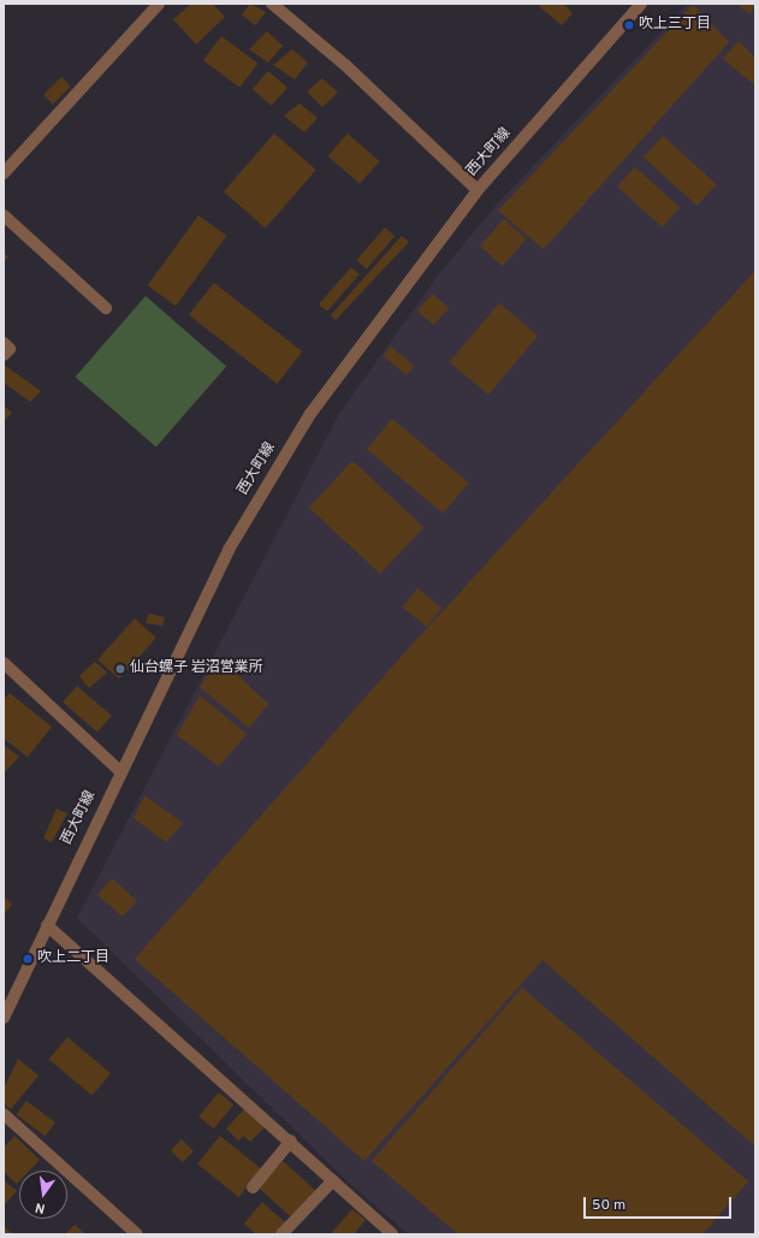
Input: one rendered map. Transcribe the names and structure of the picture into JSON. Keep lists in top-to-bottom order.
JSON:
{
  "streets": {
    "street": ["西大町線"]
  },
  "places": ["吹上三丁目", "仙台螺子 岩沼営業所", "吹上二丁目"],
  "scale_bar": "50 m",
  "north": "bottom"
}
